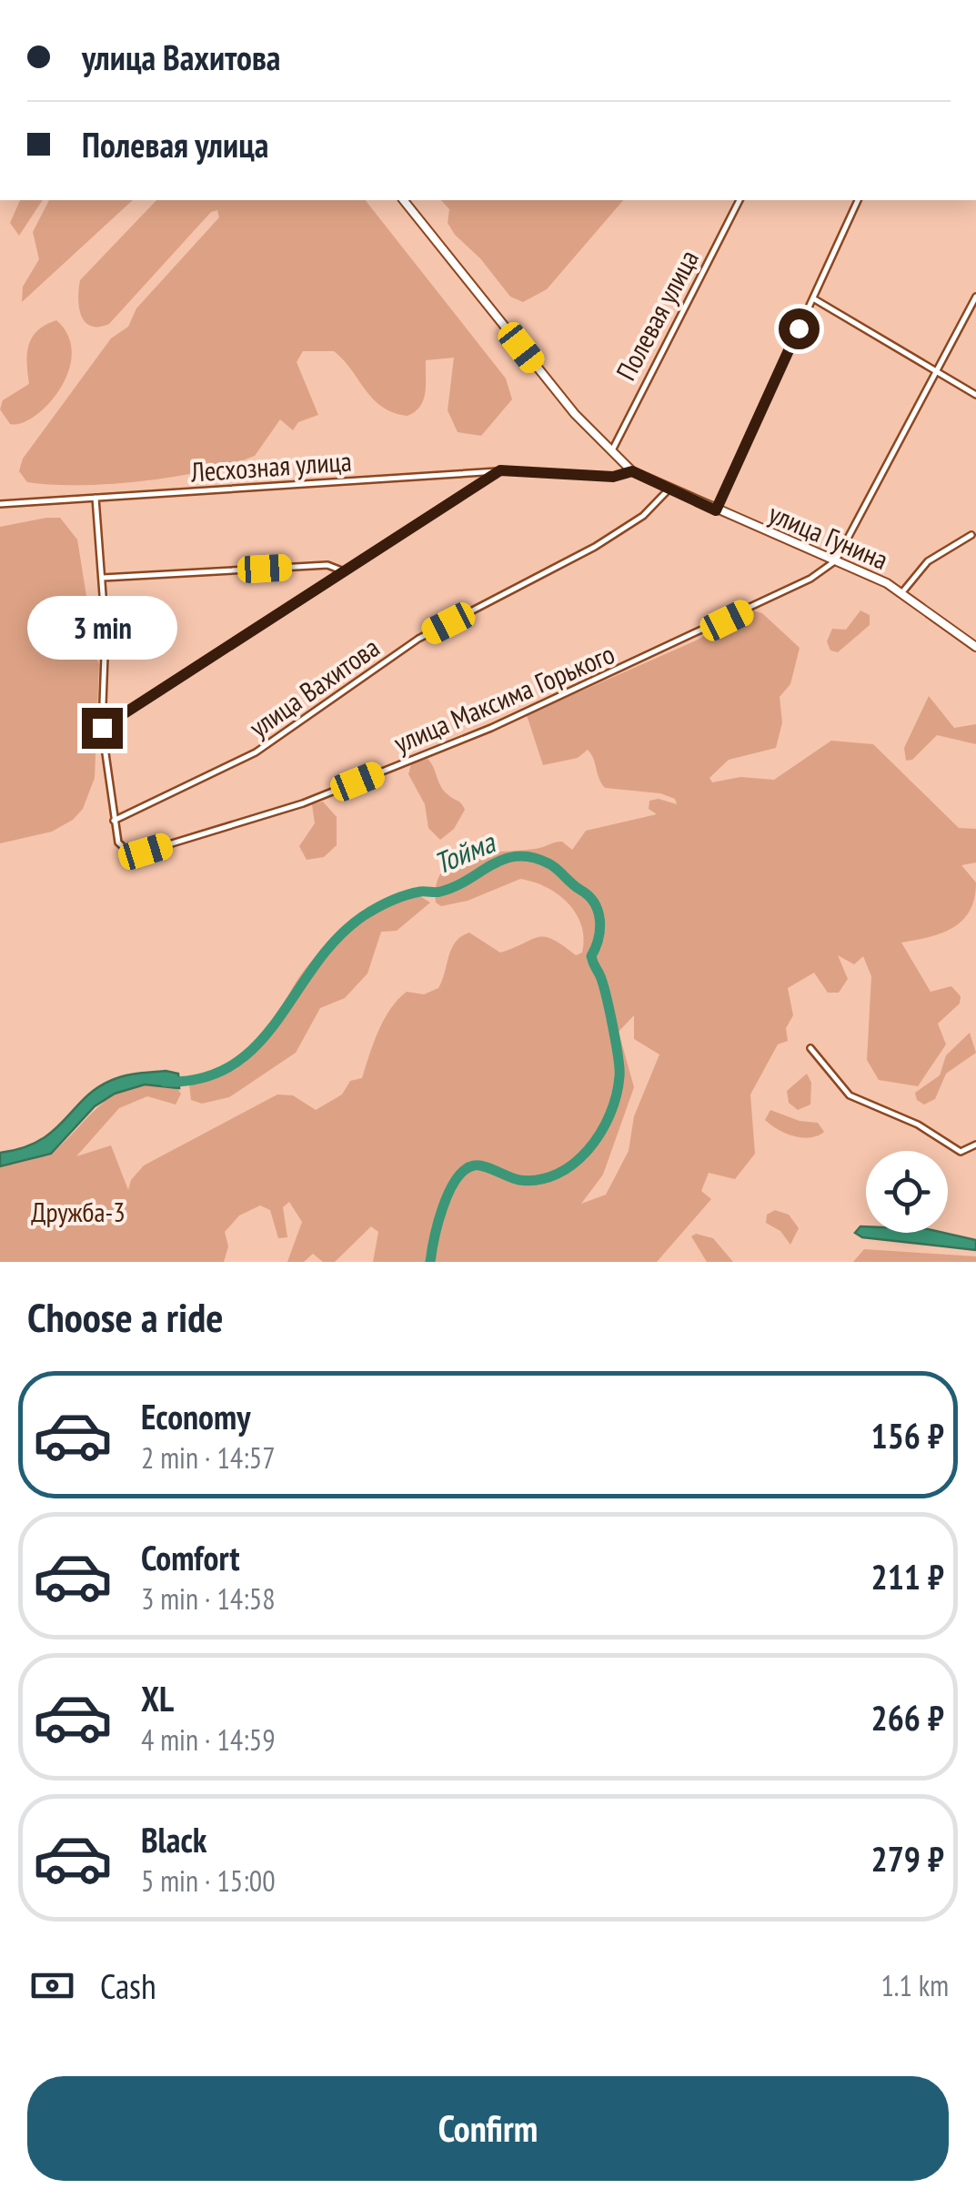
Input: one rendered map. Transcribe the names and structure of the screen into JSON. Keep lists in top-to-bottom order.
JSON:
{
  "streets": {
    "main road": ["улица Гунина"],
    "street": [
      "Полевая улица",
      "Лесхозная улица",
      "улица Вахитова",
      "улица Максима Горького"
    ]
  },
  "crossings": [
    ["Полевая улица", "улица Гунина"],
    ["улица Гунина", "улица Вахитова"],
    ["улица Гунина", "улица Максима Горького"],
    ["улица Вахитова", "улица Максима Горького"]
  ],
  "water": ["Тойма"],
  "parks": ["Дружба-3"],
  "page": {
    "banner": ["улица Вахитова", "Полевая улица"],
    "bubble": "3 min",
    "heading": "Choose a ride",
    "list": [
      {
        "name": "Economy",
        "note": "2 min · 14:57",
        "value": "156 ₽"
      },
      {
        "name": "Comfort",
        "note": "3 min · 14:58",
        "value": "211 ₽"
      },
      {
        "name": "XL",
        "note": "4 min · 14:59",
        "value": "266 ₽"
      },
      {
        "name": "Black",
        "note": "5 min · 15:00",
        "value": "279 ₽"
      }
    ],
    "pay": ["Cash", "1.1 km"],
    "buttons": "Confirm"
  }
}
